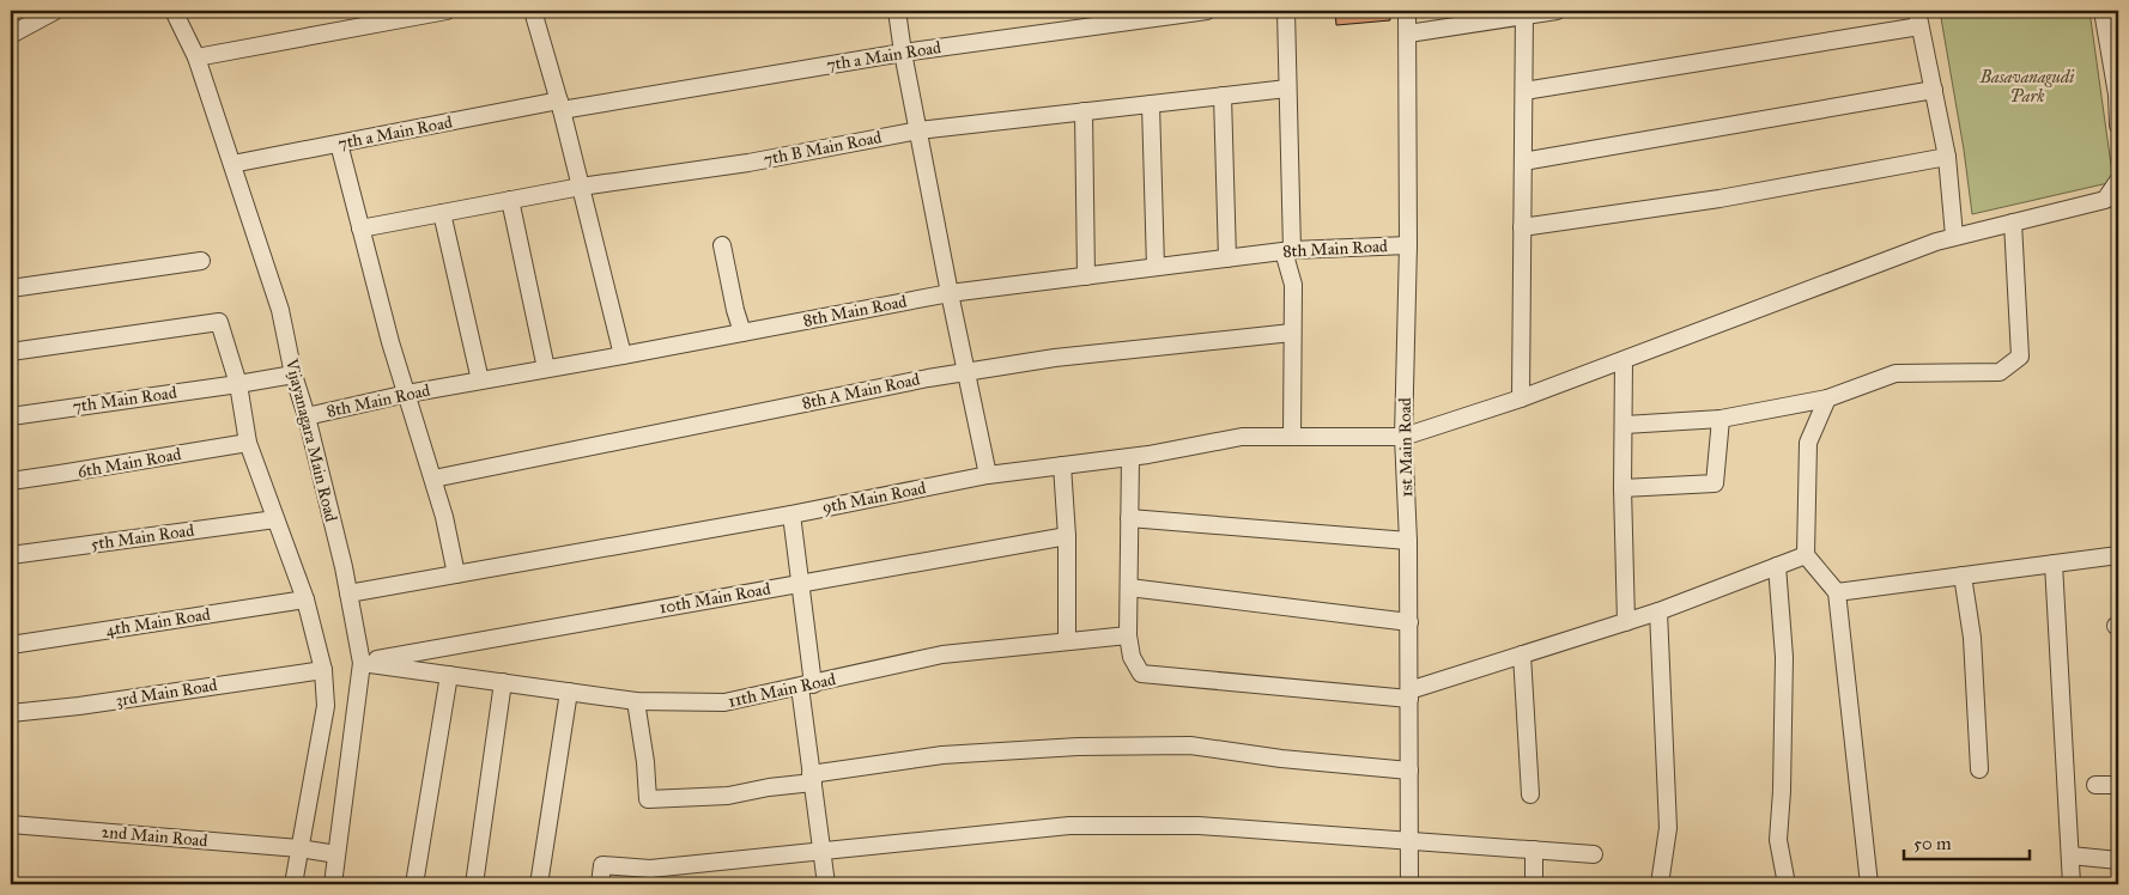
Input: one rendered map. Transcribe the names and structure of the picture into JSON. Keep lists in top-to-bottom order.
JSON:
{
  "streets": {
    "street": [
      "7th a Main Road",
      "7th B Main Road",
      "8th Main Road",
      "8th A Main Road",
      "7th Main Road",
      "Vijayanagara Main Road",
      "1st Main Road",
      "6th Main Road",
      "9th Main Road",
      "5th Main Road",
      "10th Main Road",
      "4th Main Road",
      "11th Main Road",
      "3rd Main Road",
      "2nd Main Road"
    ]
  },
  "crossings": [
    ["7th a Main Road", "Vijayanagara Main Road"],
    ["8th Main Road", "Vijayanagara Main Road"],
    ["8th Main Road", "1st Main Road"],
    ["7th Main Road", "Vijayanagara Main Road"],
    ["Vijayanagara Main Road", "9th Main Road"],
    ["Vijayanagara Main Road", "10th Main Road"],
    ["Vijayanagara Main Road", "11th Main Road"],
    ["Vijayanagara Main Road", "2nd Main Road"],
    ["1st Main Road", "9th Main Road"],
    ["10th Main Road", "11th Main Road"]
  ],
  "parks": ["Basavanagudi Park"],
  "scale_bar": "50 m"
}
